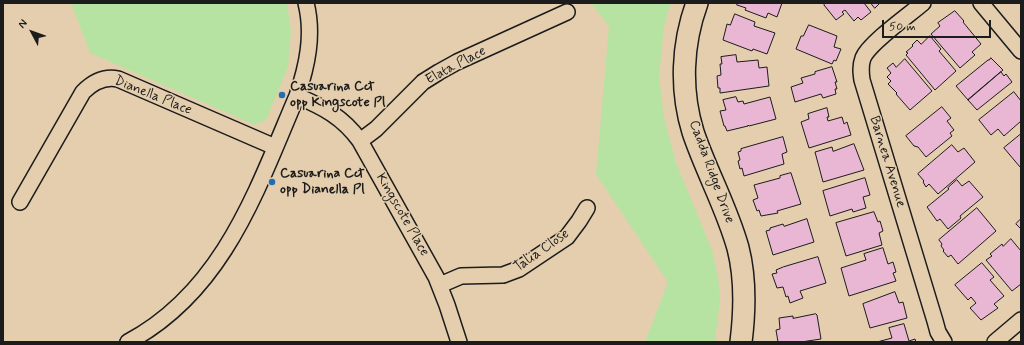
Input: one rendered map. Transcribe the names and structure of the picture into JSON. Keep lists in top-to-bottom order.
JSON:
{
  "streets": {
    "street": [
      "Elata Place",
      "Dianella Place",
      "Barnea Avenue",
      "Cadda Ridge Drive",
      "Kingscote Place",
      "Talia Close"
    ]
  },
  "crossings": [
    ["Elata Place", "Kingscote Place"],
    ["Kingscote Place", "Talia Close"]
  ],
  "places": ["Casuarina Cct opp Kingscote Pl", "Casuarina Cct opp Dianella Pl"],
  "scale_bar": "50 m",
  "north": "top left"
}
